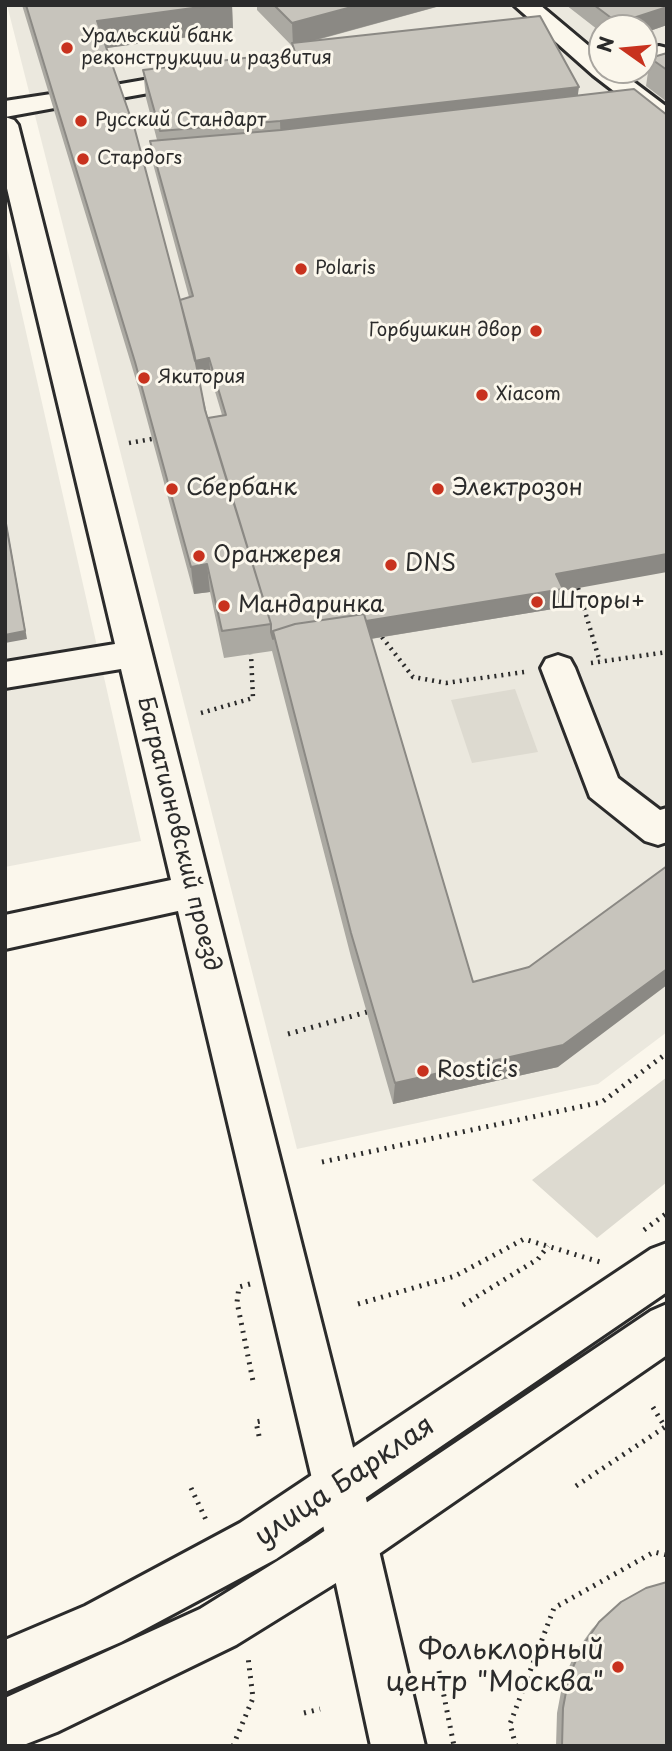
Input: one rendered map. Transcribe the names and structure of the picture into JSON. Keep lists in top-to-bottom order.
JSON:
{
  "streets": {
    "street": ["Багратионовский проезд", "улица Барклая"]
  },
  "crossings": [
    ["Багратионовский проезд", "улица Барклая"]
  ],
  "places": [
    "Уральский банк реконструкции и развития",
    "Русский Стандарт",
    "Стардогs",
    "Polaris",
    "Горбушкин двор",
    "Якитория",
    "Xiacom",
    "Сбербанк",
    "Электрозон",
    "Оранжерея",
    "DNS",
    "Шторы+",
    "Мандаринка",
    "Rostic's",
    "Фольклорный центр \"Москва\""
  ],
  "north": "left"
}
